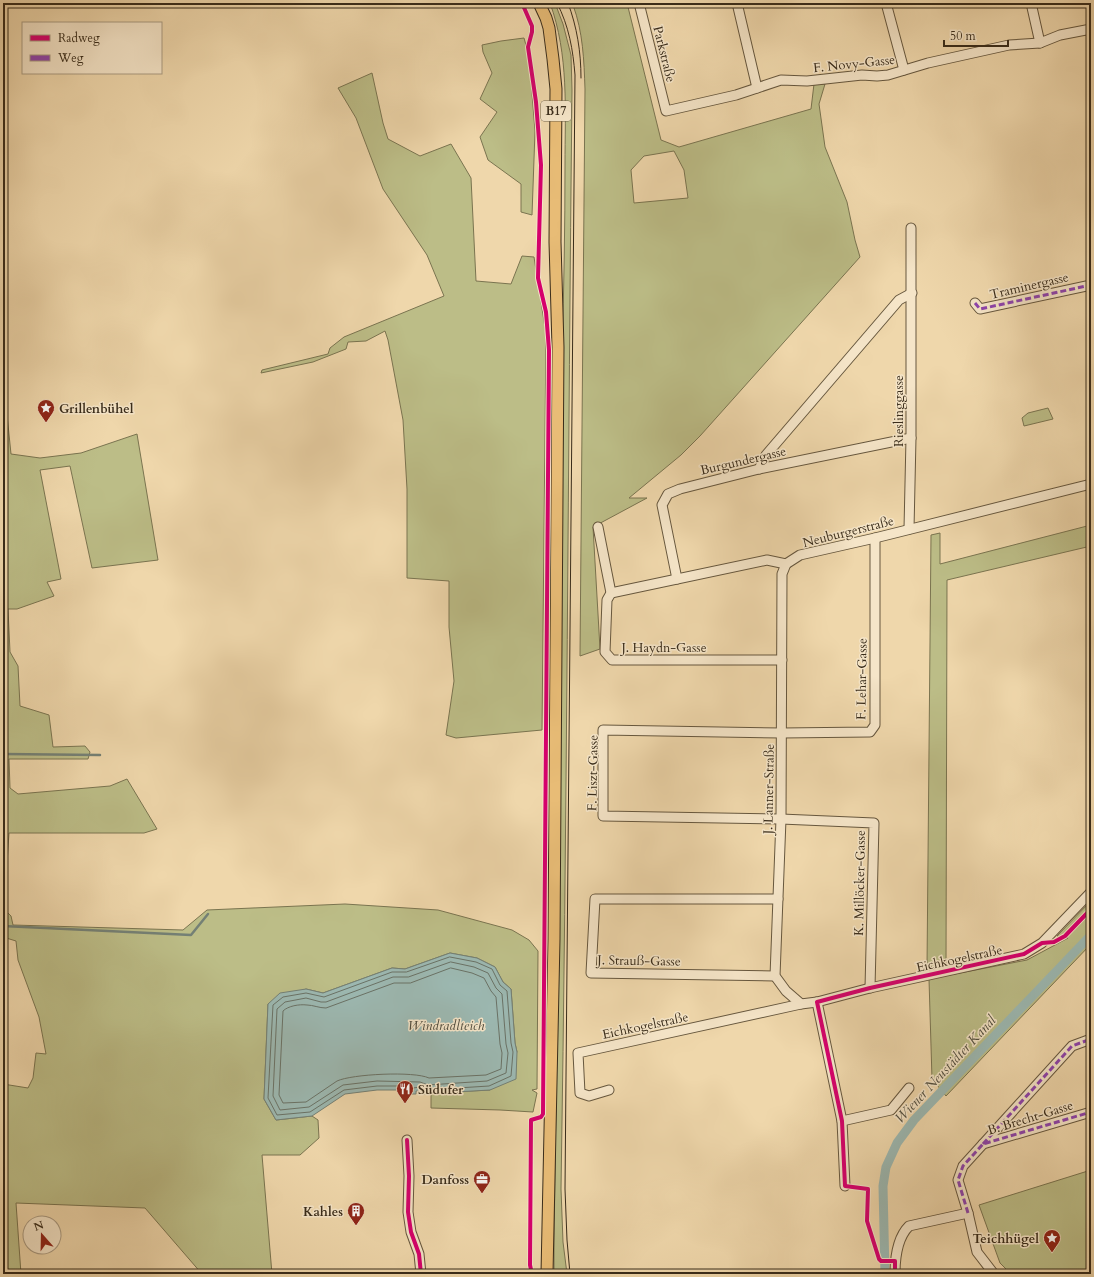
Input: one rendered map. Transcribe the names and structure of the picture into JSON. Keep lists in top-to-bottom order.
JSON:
{
  "streets": {
    "main road": ["B17"],
    "street": [
      "Parkstraße",
      "F. Novy-Gasse",
      "Traminergasse",
      "Rieslinggasse",
      "Burgundergasse",
      "Neuburgerstraße",
      "J. Haydn-Gasse",
      "F. Lehar-Gasse",
      "F. Liszt-Gasse",
      "J. Lanner-Straße",
      "K. Millöcker-Gasse",
      "Eichkogelstraße",
      "J. Strauß-Gasse",
      "B. Brecht-Gasse"
    ]
  },
  "crossings": [
    ["Parkstraße", "F. Novy-Gasse"],
    ["Rieslinggasse", "Burgundergasse"],
    ["Rieslinggasse", "Neuburgerstraße"],
    ["Neuburgerstraße", "F. Lehar-Gasse"],
    ["Neuburgerstraße", "J. Lanner-Straße"],
    ["J. Haydn-Gasse", "J. Lanner-Straße"],
    ["F. Lehar-Gasse", "F. Liszt-Gasse"],
    ["F. Lehar-Gasse", "J. Lanner-Straße"],
    ["F. Liszt-Gasse", "J. Lanner-Straße"],
    ["F. Liszt-Gasse", "K. Millöcker-Gasse"],
    ["J. Lanner-Straße", "K. Millöcker-Gasse"],
    ["J. Lanner-Straße", "J. Strauß-Gasse"],
    ["K. Millöcker-Gasse", "Eichkogelstraße"]
  ],
  "water": ["Windradlteich", "Wiener Neustädter Kanal"],
  "places": {
    "place": ["Grillenbühel", "Teichhügel"],
    "restaurant": ["Südufer"],
    "office": ["Danfoss"],
    "building": ["Kahles"]
  },
  "legend": ["Radweg", "Weg"],
  "scale_bar": "50 m",
  "north": "top"
}
